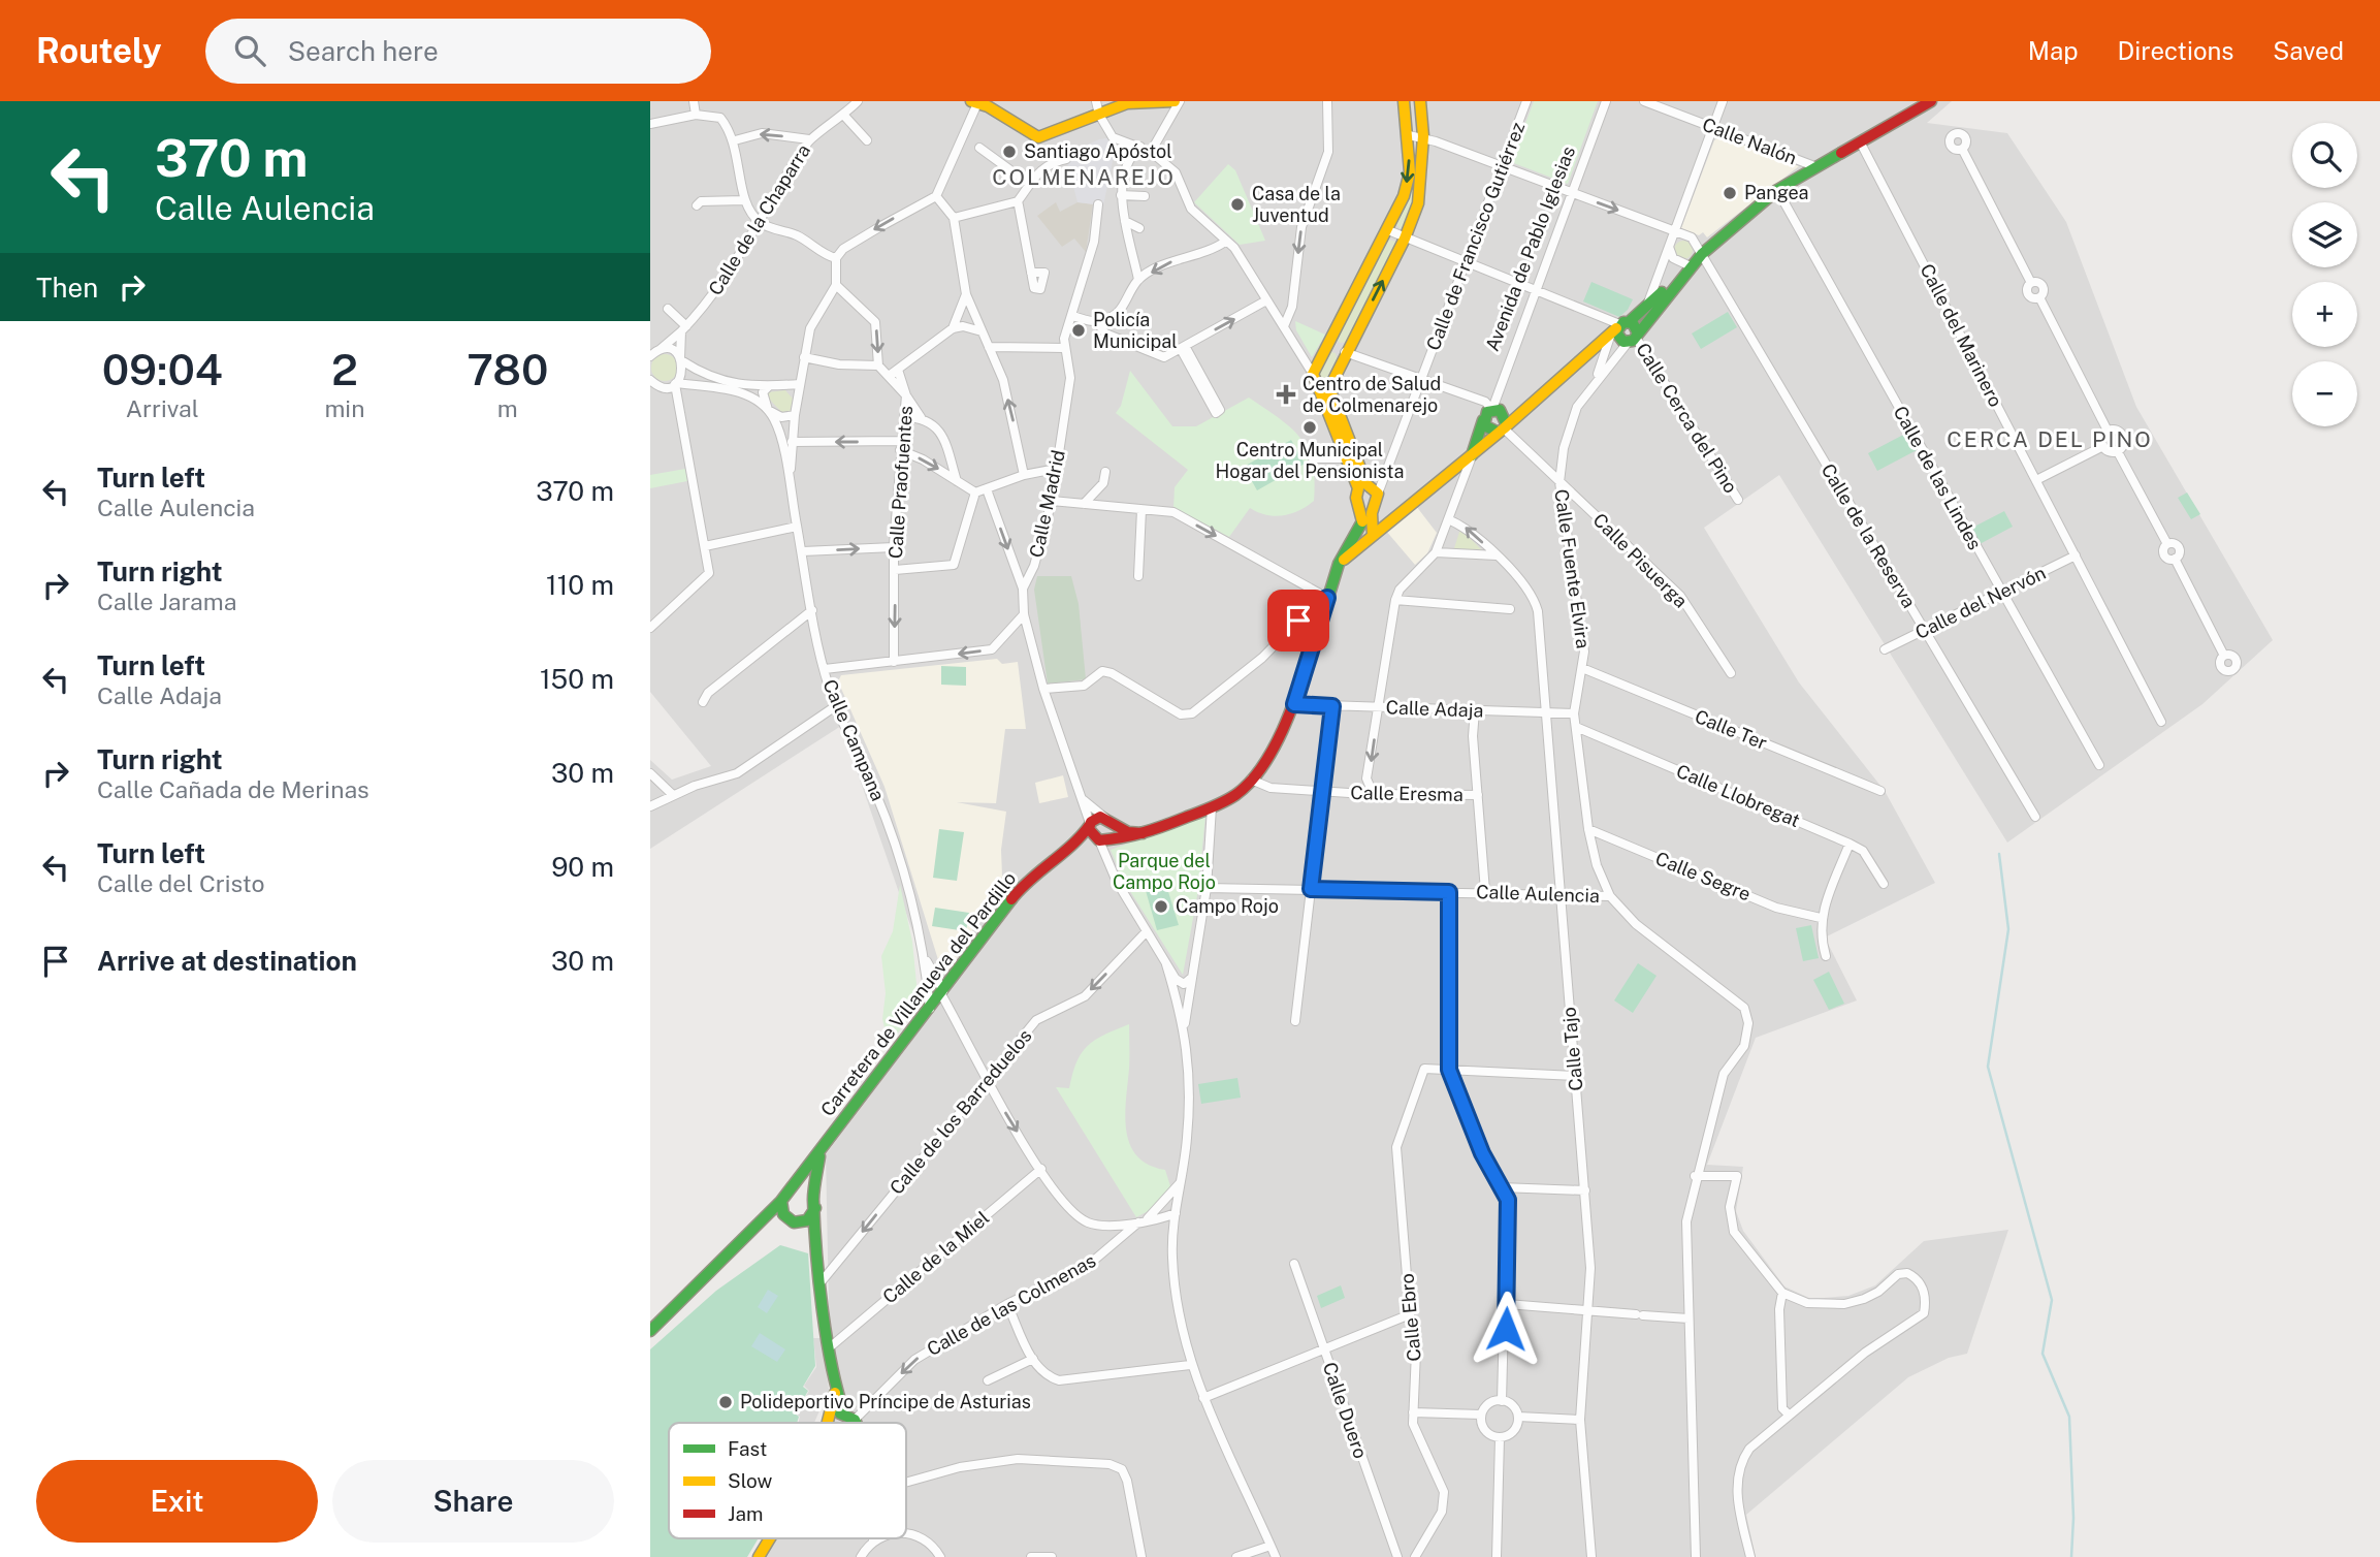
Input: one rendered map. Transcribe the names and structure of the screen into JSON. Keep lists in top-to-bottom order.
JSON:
{
  "streets": {
    "street": [
      "Calle Nalón",
      "Calle de la Chaparra",
      "Calle de Francisco Gutiérrez",
      "Avenida de Pablo Iglesias",
      "Calle del Marinero",
      "Calle Cerca del Pino",
      "Calle de las Lindes",
      "Calle Praofuentes",
      "Calle Madrid",
      "Calle de la Reserva",
      "Calle Pisuerga",
      "Calle Fuente Elvira",
      "Calle del Nervón",
      "Calle Adaja",
      "Calle Ter",
      "Calle Campana",
      "Calle Eresma",
      "Calle Llobregat",
      "Calle Segre",
      "Calle Aulencia",
      "Carretera de Villanueva del Pardillo",
      "Calle Tajo",
      "Calle de los Barreduelos",
      "Calle de la Miel",
      "Calle de las Colmenas",
      "Calle Ebro",
      "Calle Duero"
    ]
  },
  "crossings": [
    ["Calle del Marinero", "Calle del Nervón"],
    ["Calle Cerca del Pino", "Calle Fuente Elvira"],
    ["Calle de las Lindes", "Calle del Nervón"],
    ["Calle Madrid", "Carretera de Villanueva del Pardillo"],
    ["Calle de la Reserva", "Calle del Nervón"],
    ["Calle Pisuerga", "Calle Fuente Elvira"],
    ["Calle Fuente Elvira", "Calle Adaja"],
    ["Calle Fuente Elvira", "Calle Ter"],
    ["Calle Fuente Elvira", "Calle Llobregat"],
    ["Calle Fuente Elvira", "Calle Segre"],
    ["Calle Fuente Elvira", "Calle Aulencia"],
    ["Calle Adaja", "Calle Tajo"],
    ["Calle Aulencia", "Calle Tajo"],
    ["Carretera de Villanueva del Pardillo", "Calle de los Barreduelos"],
    ["Carretera de Villanueva del Pardillo", "Calle de la Miel"],
    ["Carretera de Villanueva del Pardillo", "Calle de las Colmenas"]
  ],
  "one_way": ["Calle de los Barreduelos", "Calle de las Colmenas"],
  "districts": ["COLMENAREJO", "CERCA DEL PINO"],
  "parks": ["Parque del Campo Rojo"],
  "places": {
    "other": [
      "Santiago Apóstol",
      "Pangea",
      "Casa de la Juventud",
      "Policía Municipal",
      "Centro Municipal Hogar del Pensionista",
      "Campo Rojo",
      "Polideportivo Príncipe de Asturias"
    ],
    "health": ["Centro de Salud de Colmenarejo"]
  },
  "legend": ["Fast", "Slow", "Jam"],
  "page": {
    "header": "Routely",
    "search": "Search here",
    "nav": ["Map", "Directions", "Saved"],
    "turn": ["370 m", "Calle Aulencia"],
    "map_buttons": ["+", "−"],
    "then": "Then",
    "eta": [
      "09:04",
      "Arrival",
      "2",
      "min",
      "780",
      "m"
    ],
    "list": [
      {
        "name": "Turn left",
        "note": "Calle Aulencia",
        "value": "370 m"
      },
      {
        "name": "Turn right",
        "note": "Calle Jarama",
        "value": "110 m"
      },
      {
        "name": "Turn left",
        "note": "Calle Adaja",
        "value": "150 m"
      },
      {
        "name": "Turn right",
        "note": "Calle Cañada de Merinas",
        "value": "30 m"
      },
      {
        "name": "Turn left",
        "note": "Calle del Cristo",
        "value": "90 m"
      },
      {
        "name": "Arrive at destination",
        "value": "30 m"
      }
    ],
    "buttons": ["Exit", "Share"]
  }
}
